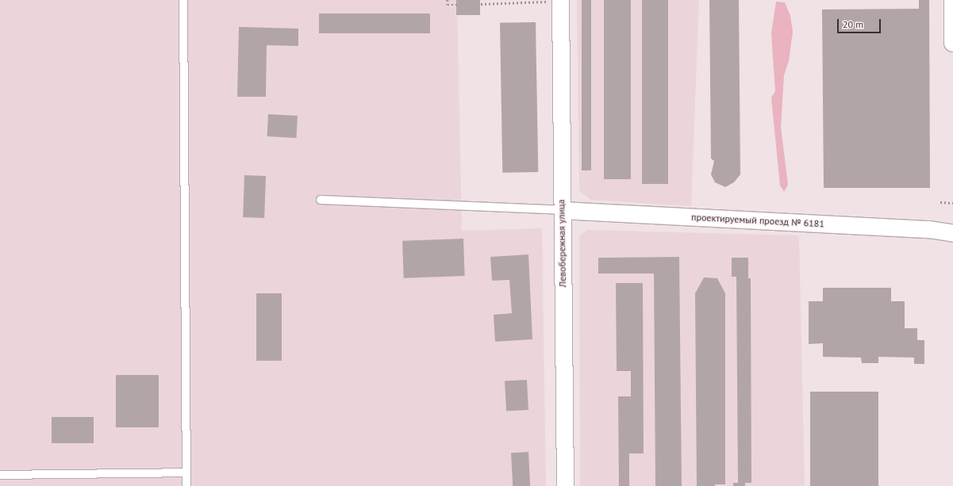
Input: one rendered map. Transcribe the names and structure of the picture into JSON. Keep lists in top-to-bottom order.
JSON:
{
  "streets": {
    "street": ["проектируемый проезд № 6181", "Левобережная улица"]
  },
  "crossings": [
    ["проектируемый проезд № 6181", "Левобережная улица"]
  ],
  "scale_bar": "20 m"
}
